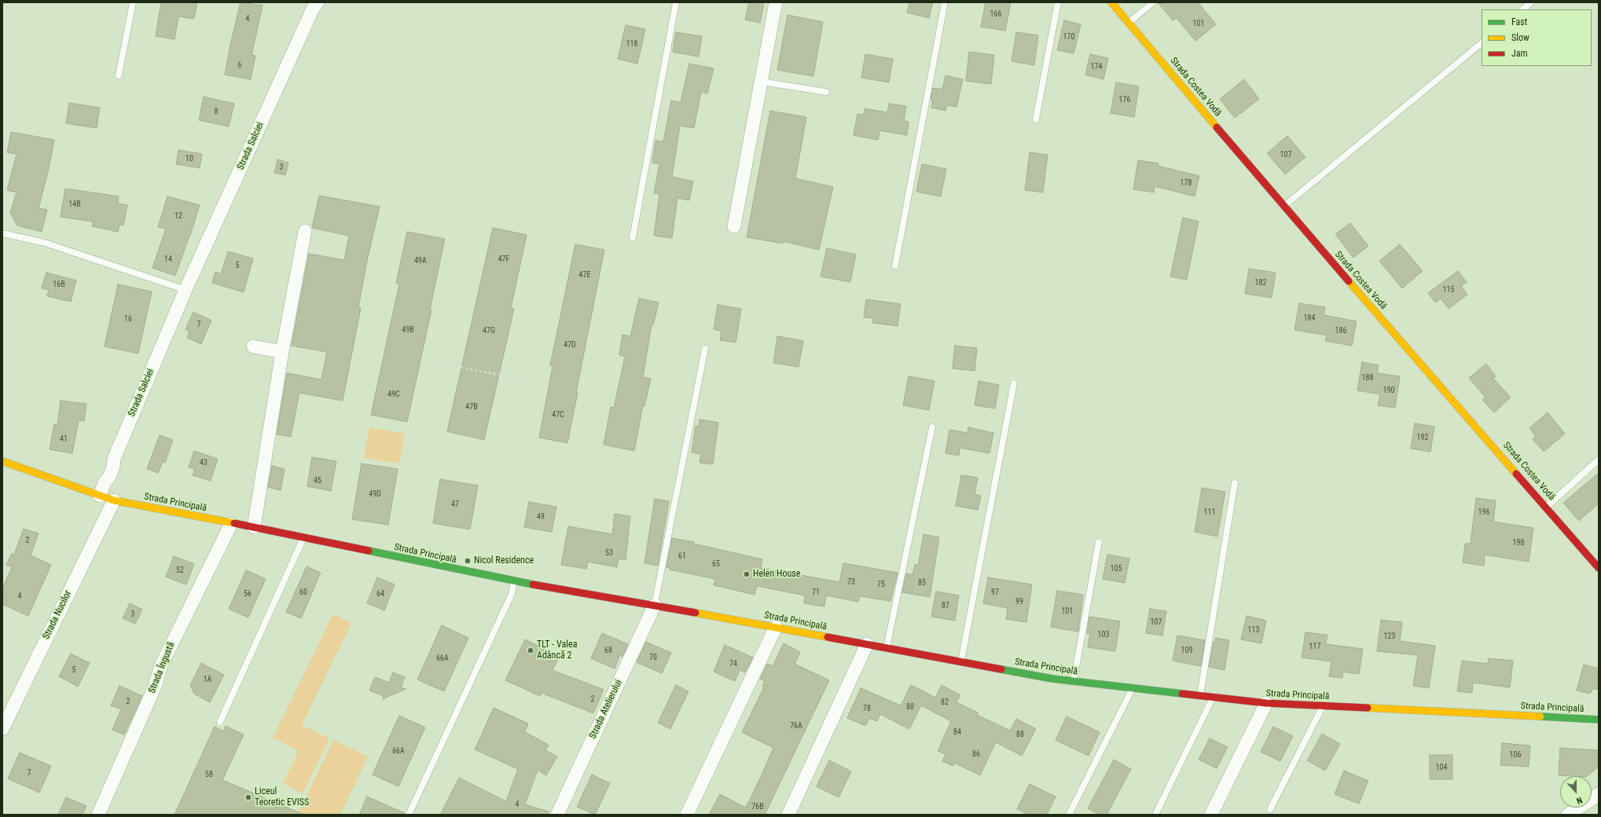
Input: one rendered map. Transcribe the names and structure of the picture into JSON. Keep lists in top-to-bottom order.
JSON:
{
  "streets": {
    "street": [
      "Strada Costea Vodă",
      "Strada Salciei",
      "Strada Principală",
      "Strada Nucilor",
      "Strada Îngustă",
      "Strada Atelierului"
    ]
  },
  "crossings": [
    ["Strada Salciei", "Strada Principală"],
    ["Strada Principală", "Strada Nucilor"],
    ["Strada Principală", "Strada Îngustă"],
    ["Strada Principală", "Strada Atelierului"]
  ],
  "places": [
    "Nicol Residence",
    "Helen House",
    "TLT - Valea Adâncă 2",
    "Liceul Teoretic EVISS"
  ],
  "house_numbers": [
    "166",
    "4",
    "101",
    "170",
    "118",
    "6",
    "174",
    "176",
    "8",
    "107",
    "10",
    "3",
    "178",
    "14B",
    "12",
    "14",
    "47F",
    "49A",
    "5",
    "47E",
    "182",
    "16B",
    "115",
    "184",
    "16",
    "7",
    "49B",
    "47G",
    "186",
    "47D",
    "188",
    "190",
    "49C",
    "47B",
    "47C",
    "192",
    "41",
    "43",
    "45",
    "49D",
    "47",
    "111",
    "196",
    "49",
    "2",
    "198",
    "53",
    "61",
    "65",
    "105",
    "52",
    "73",
    "85",
    "75",
    "60",
    "71",
    "97",
    "56",
    "64",
    "4",
    "99",
    "87",
    "101",
    "3",
    "107",
    "113",
    "103",
    "123",
    "117",
    "68",
    "109",
    "70",
    "66A",
    "74",
    "5",
    "1A",
    "2",
    "2",
    "82",
    "80",
    "78",
    "76A",
    "84",
    "88",
    "66A",
    "86",
    "106",
    "104",
    "7",
    "58",
    "4",
    "76B"
  ],
  "legend": ["Fast", "Slow", "Jam"],
  "north": "bottom"
}
